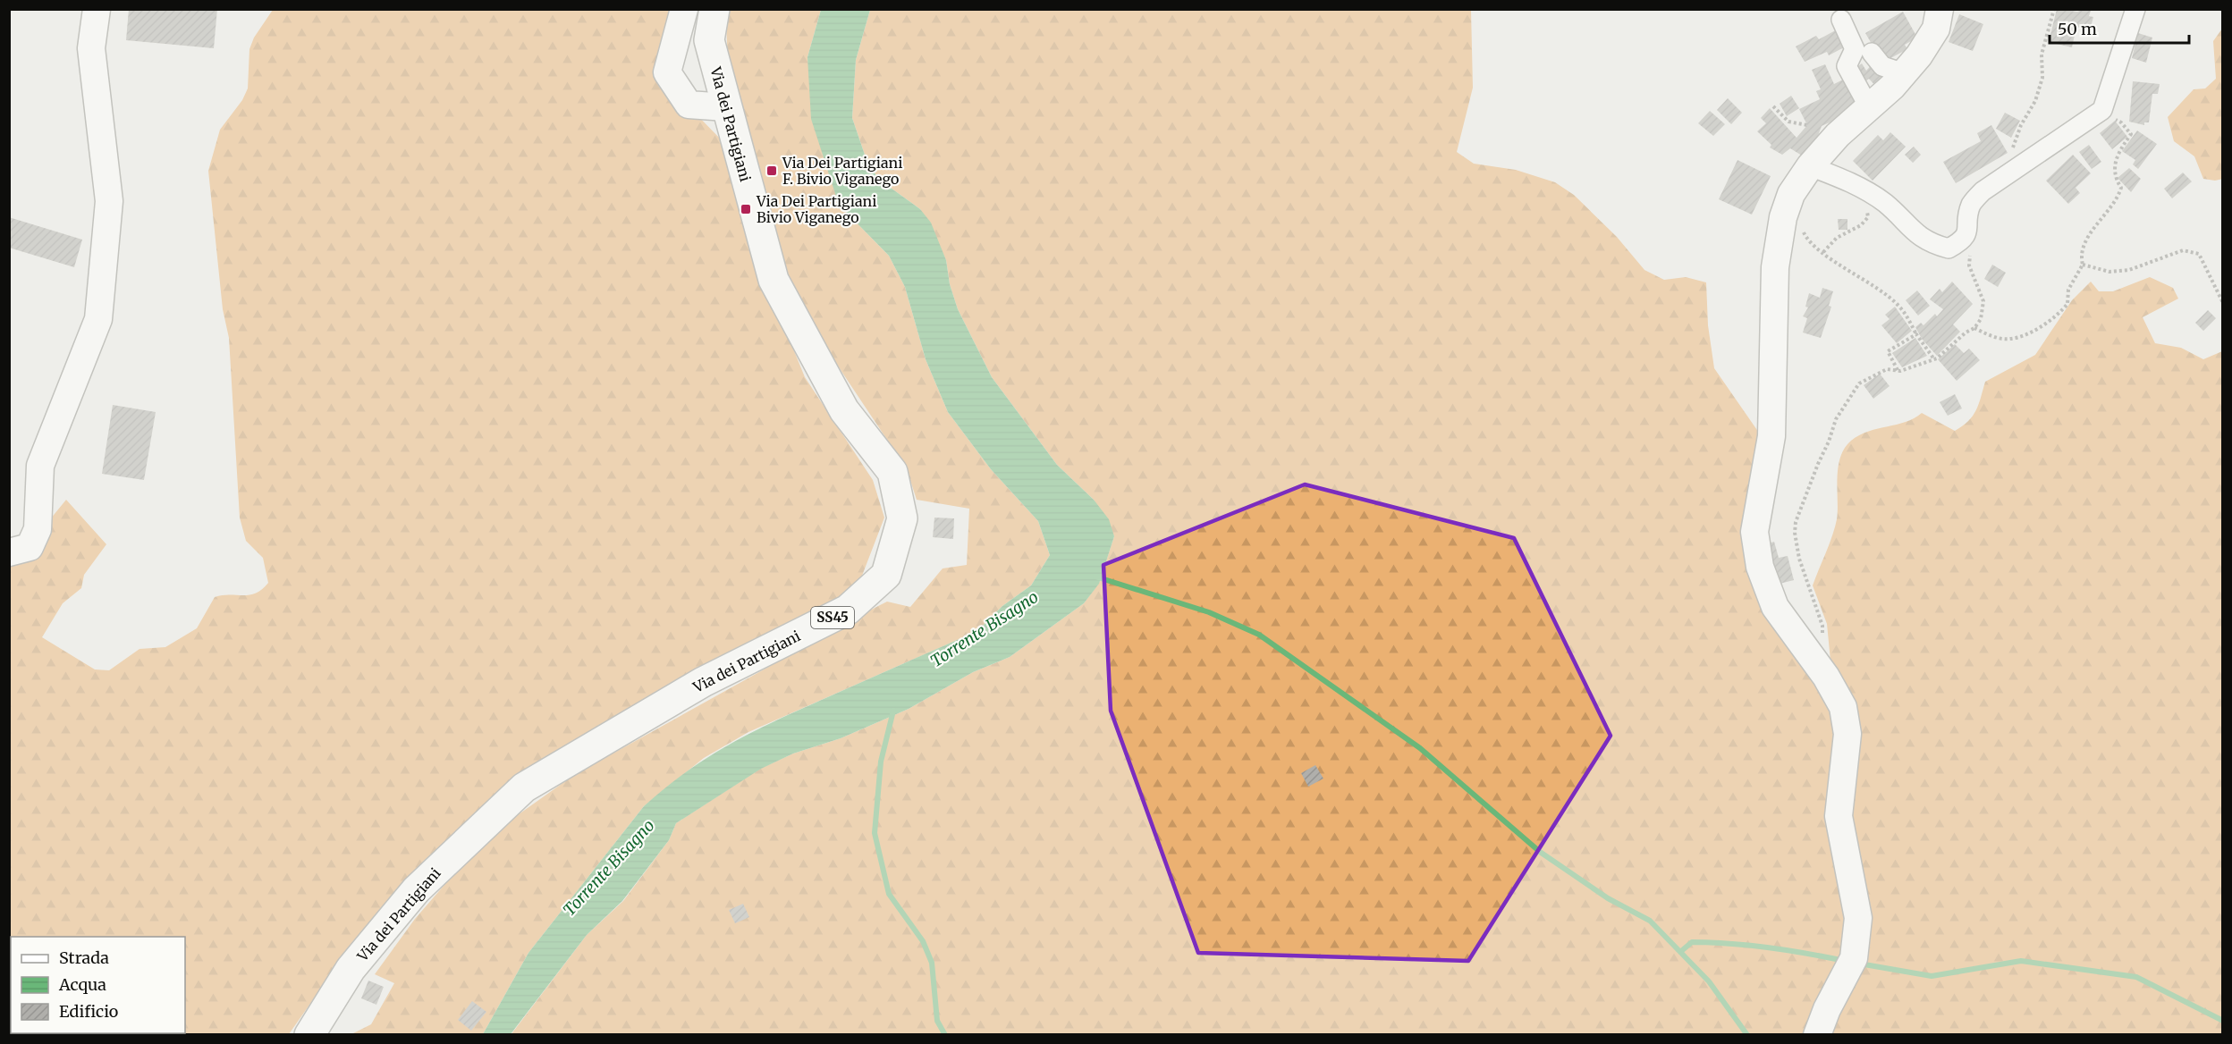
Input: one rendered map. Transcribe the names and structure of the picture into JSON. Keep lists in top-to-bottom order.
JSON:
{
  "streets": {
    "main road": ["Via dei Partigiani", "SS45"]
  },
  "water": ["Torrente Bisagno"],
  "places": {
    "transit": ["Via Dei Partigiani F. Bivio Viganego", "Via Dei Partigiani Bivio Viganego"]
  },
  "legend": ["Strada", "Acqua", "Edificio"],
  "scale_bar": "50 m"
}
